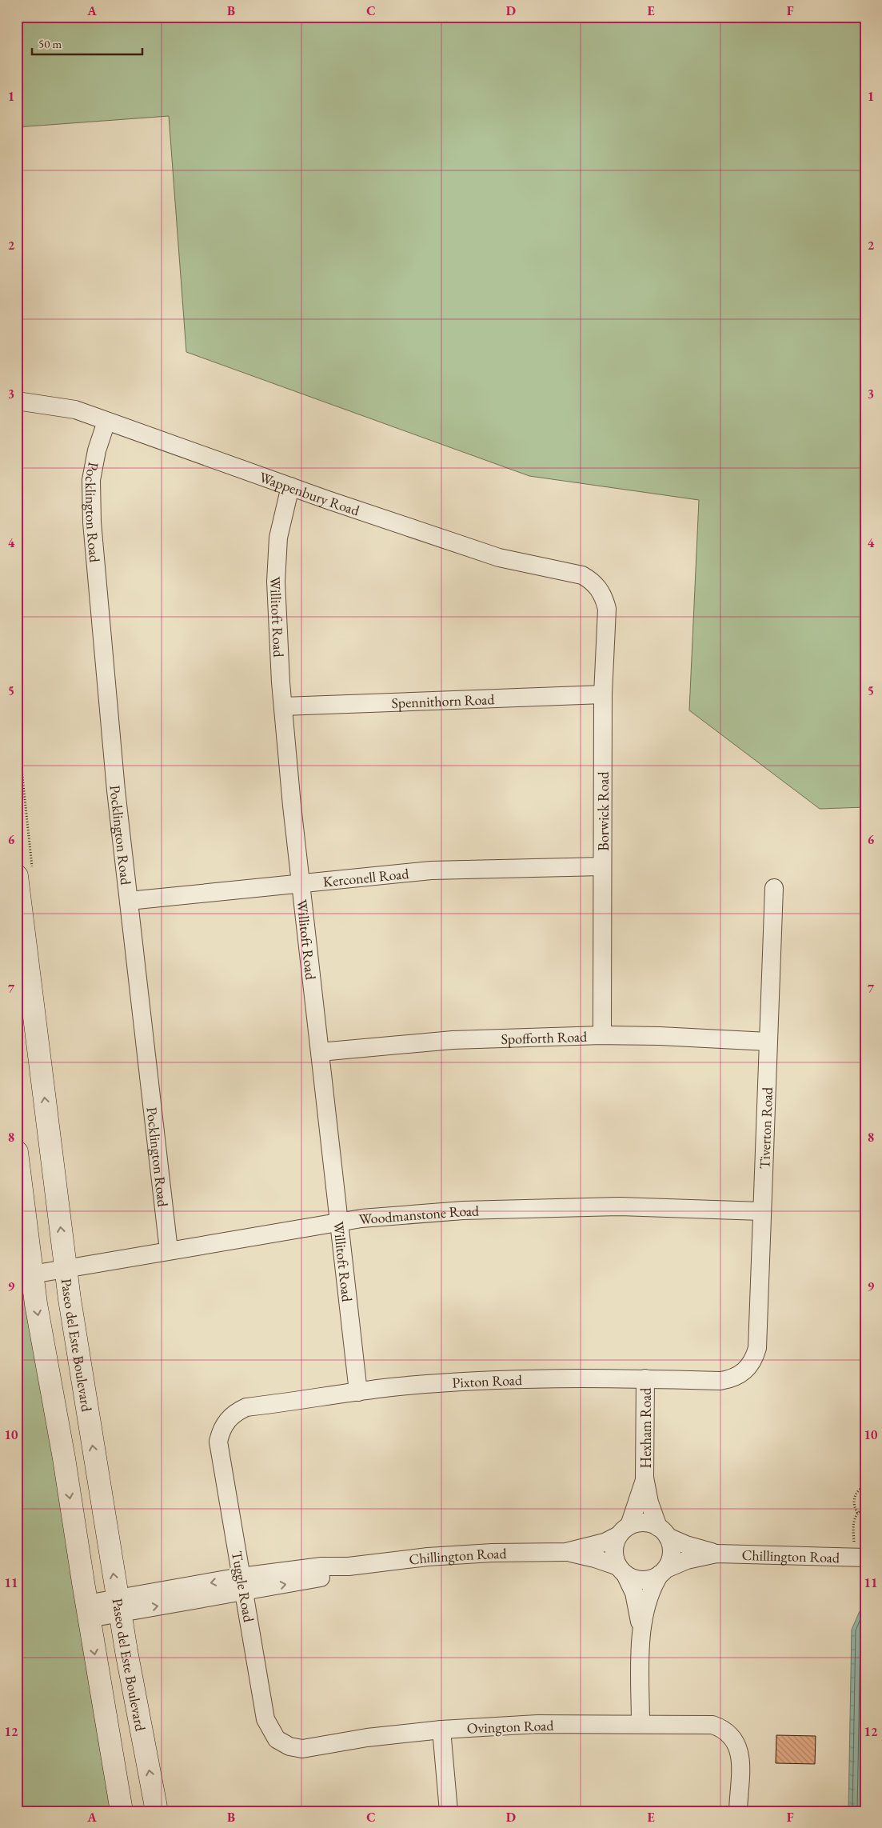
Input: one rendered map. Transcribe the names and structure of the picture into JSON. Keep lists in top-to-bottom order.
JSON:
{
  "streets": {
    "main road": ["Paseo del Este Boulevard"],
    "street": [
      "Wappenbury Road",
      "Pocklington Road",
      "Willitoft Road",
      "Spennithorn Road",
      "Borwick Road",
      "Kerconell Road",
      "Spofforth Road",
      "Tiverton Road",
      "Woodmanstone Road",
      "Pixton Road",
      "Hexham Road",
      "Chillington Road",
      "Tuggle Road",
      "Ovington Road"
    ]
  },
  "crossings": [
    ["Wappenbury Road", "Pocklington Road"],
    ["Wappenbury Road", "Willitoft Road"],
    ["Wappenbury Road", "Borwick Road"],
    ["Pocklington Road", "Kerconell Road"],
    ["Pocklington Road", "Woodmanstone Road"],
    ["Willitoft Road", "Spennithorn Road"],
    ["Willitoft Road", "Kerconell Road"],
    ["Willitoft Road", "Spofforth Road"],
    ["Willitoft Road", "Woodmanstone Road"],
    ["Willitoft Road", "Pixton Road"],
    ["Spennithorn Road", "Borwick Road"],
    ["Borwick Road", "Kerconell Road"],
    ["Borwick Road", "Spofforth Road"],
    ["Spofforth Road", "Tiverton Road"],
    ["Tiverton Road", "Woodmanstone Road"],
    ["Tiverton Road", "Pixton Road"],
    ["Woodmanstone Road", "Paseo del Este Boulevard"],
    ["Paseo del Este Boulevard", "Chillington Road"],
    ["Pixton Road", "Hexham Road"],
    ["Pixton Road", "Tuggle Road"],
    ["Hexham Road", "Chillington Road"],
    ["Chillington Road", "Tuggle Road"],
    ["Tuggle Road", "Ovington Road"]
  ],
  "scale_bar": "50 m",
  "grid": {
    "columns": [
      "A",
      "B",
      "C",
      "D",
      "E",
      "F"
    ],
    "rows": [
      "1",
      "2",
      "3",
      "4",
      "5",
      "6",
      "7",
      "8",
      "9",
      "10",
      "11",
      "12"
    ]
  }
}
